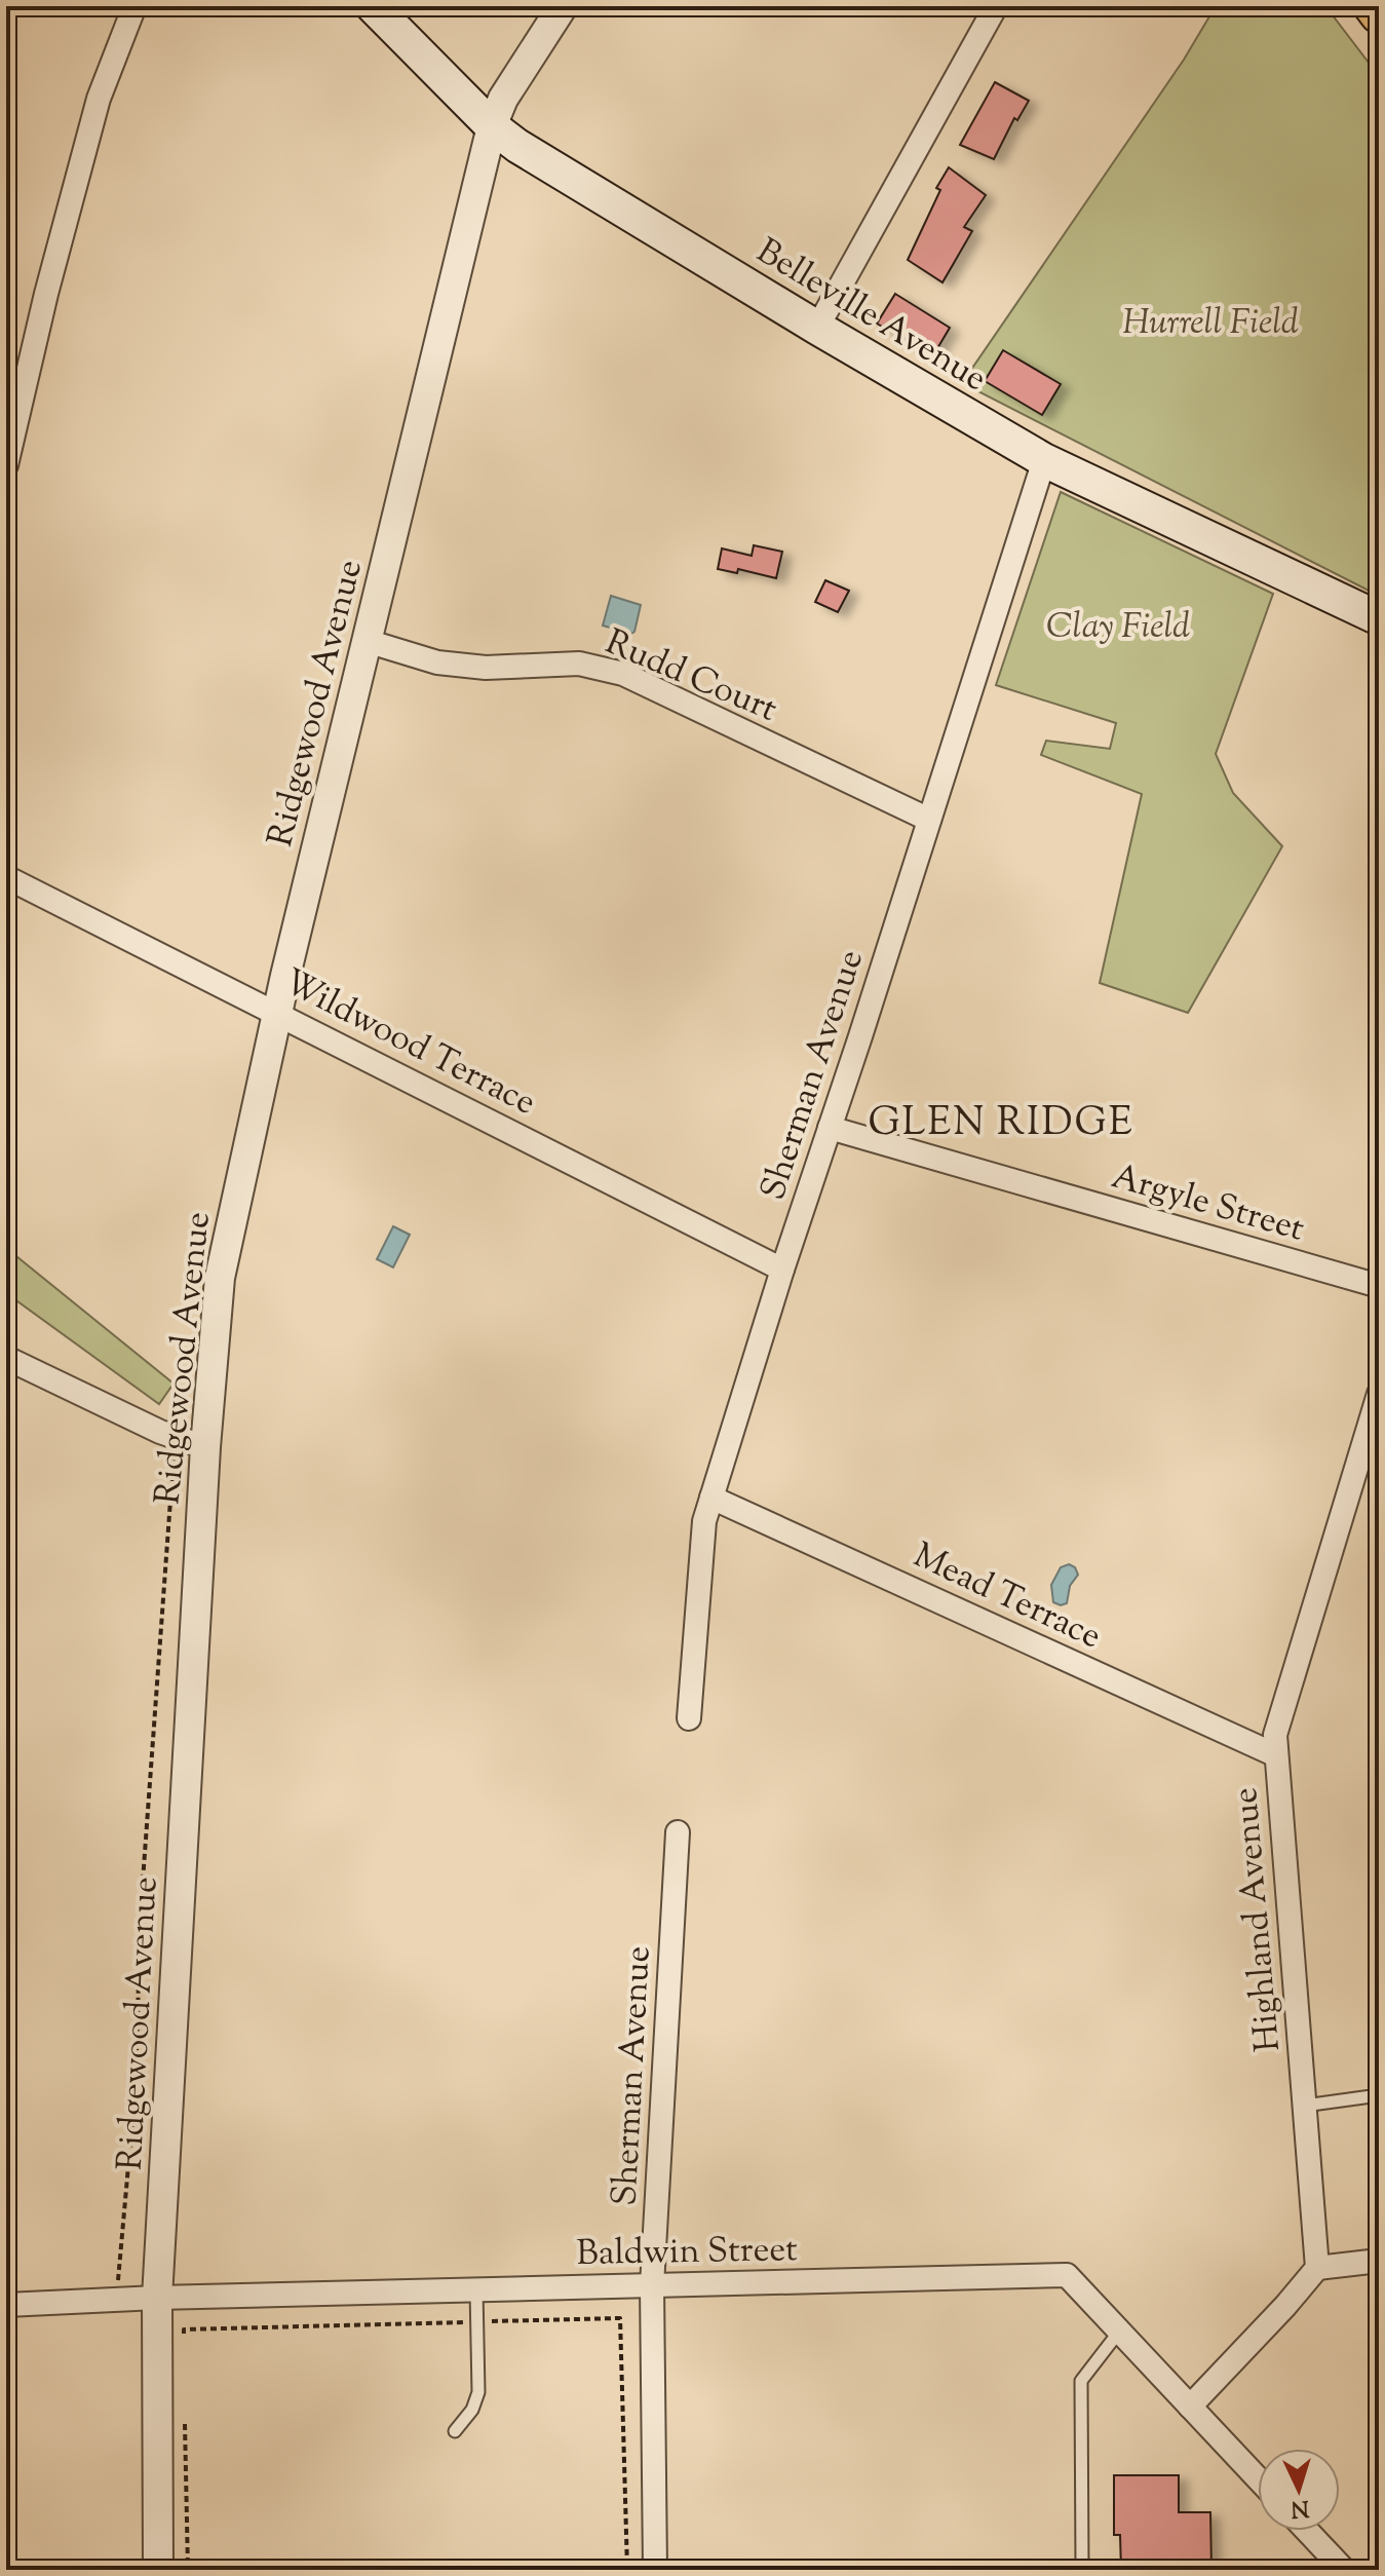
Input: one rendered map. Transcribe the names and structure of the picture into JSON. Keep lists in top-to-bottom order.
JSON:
{
  "streets": {
    "main road": ["Belleville Avenue"],
    "street": [
      "Rudd Court",
      "Ridgewood Avenue",
      "Wildwood Terrace",
      "Sherman Avenue",
      "Argyle Street",
      "Mead Terrace",
      "Highland Avenue",
      "Baldwin Street"
    ]
  },
  "crossings": [
    ["Belleville Avenue", "Ridgewood Avenue"],
    ["Belleville Avenue", "Sherman Avenue"],
    ["Rudd Court", "Ridgewood Avenue"],
    ["Rudd Court", "Sherman Avenue"],
    ["Ridgewood Avenue", "Wildwood Terrace"],
    ["Ridgewood Avenue", "Baldwin Street"],
    ["Wildwood Terrace", "Sherman Avenue"],
    ["Sherman Avenue", "Argyle Street"],
    ["Sherman Avenue", "Mead Terrace"],
    ["Sherman Avenue", "Baldwin Street"],
    ["Mead Terrace", "Highland Avenue"]
  ],
  "districts": ["GLEN RIDGE"],
  "parks": ["Hurrell Field", "Clay Field"],
  "north": "bottom"
}
